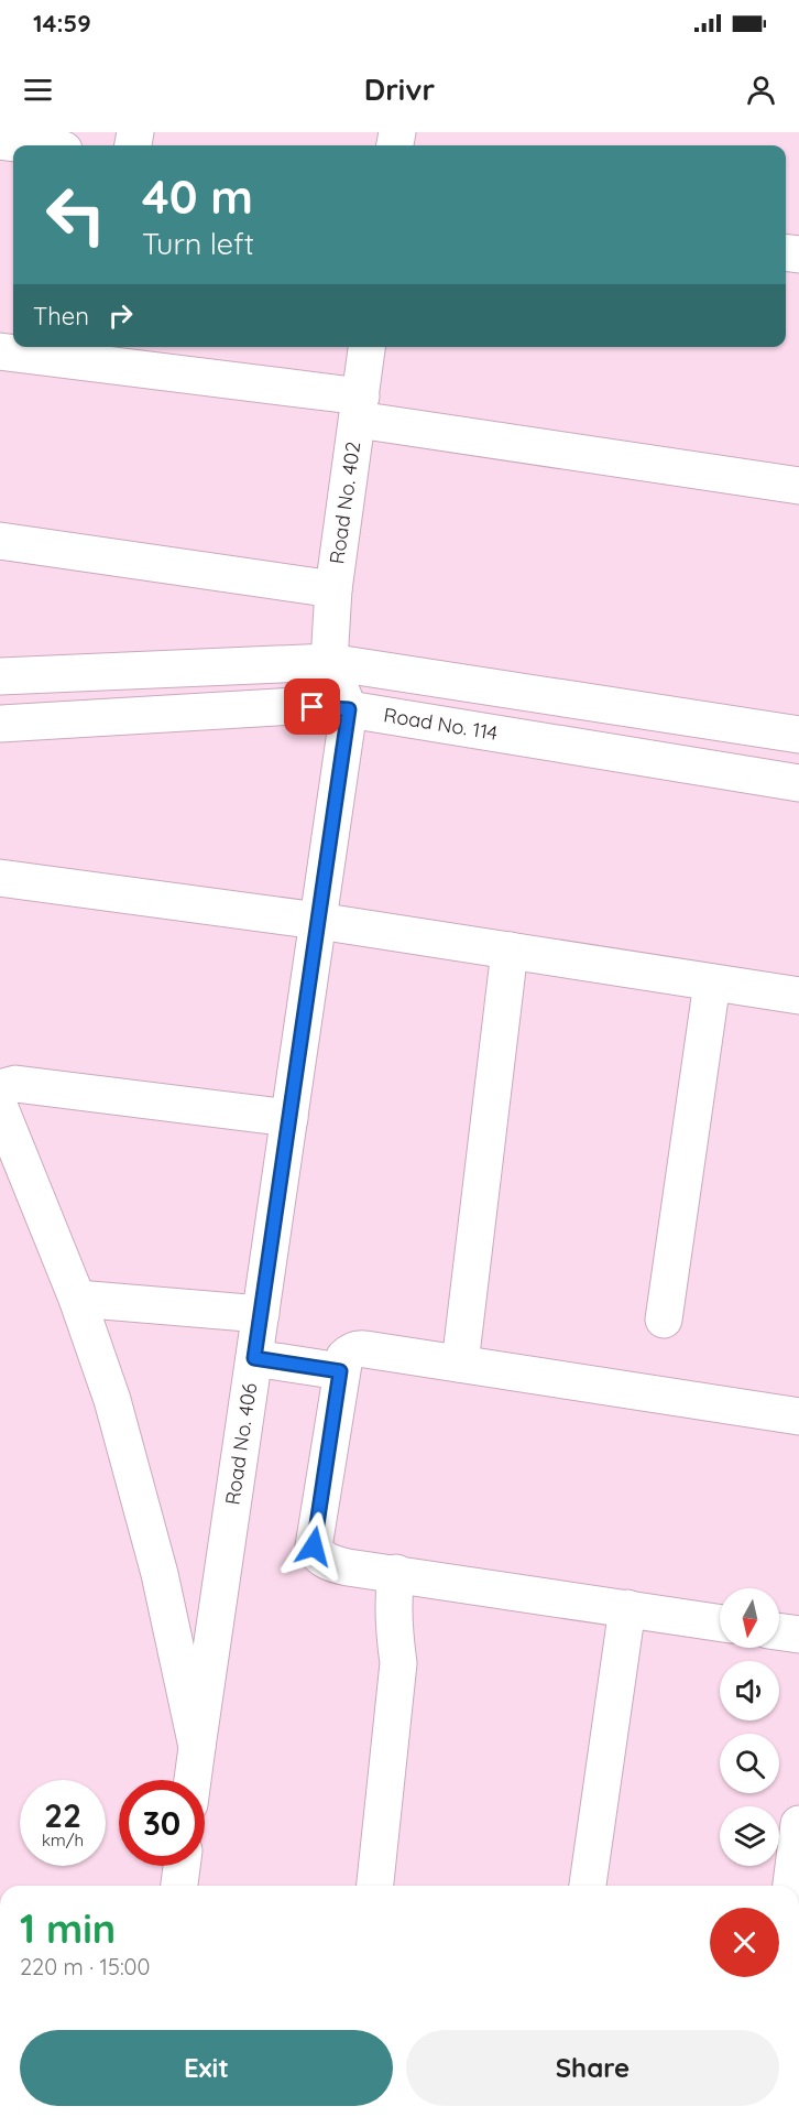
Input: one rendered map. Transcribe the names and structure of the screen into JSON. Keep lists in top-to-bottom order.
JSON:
{
  "streets": {
    "street": ["Road No. 402", "Road No. 114", "Road No. 406"]
  },
  "crossings": [
    ["Road No. 114", "Road No. 406"]
  ],
  "north": "bottom",
  "page": {
    "status": "14:59",
    "header": "Drivr",
    "turn": ["40 m", "Turn left"],
    "then": "Then",
    "speed": "22 km/h",
    "limit": "30",
    "heading": ["1 min", "220 m · 15:00"],
    "buttons": ["Exit", "Share"]
  }
}
